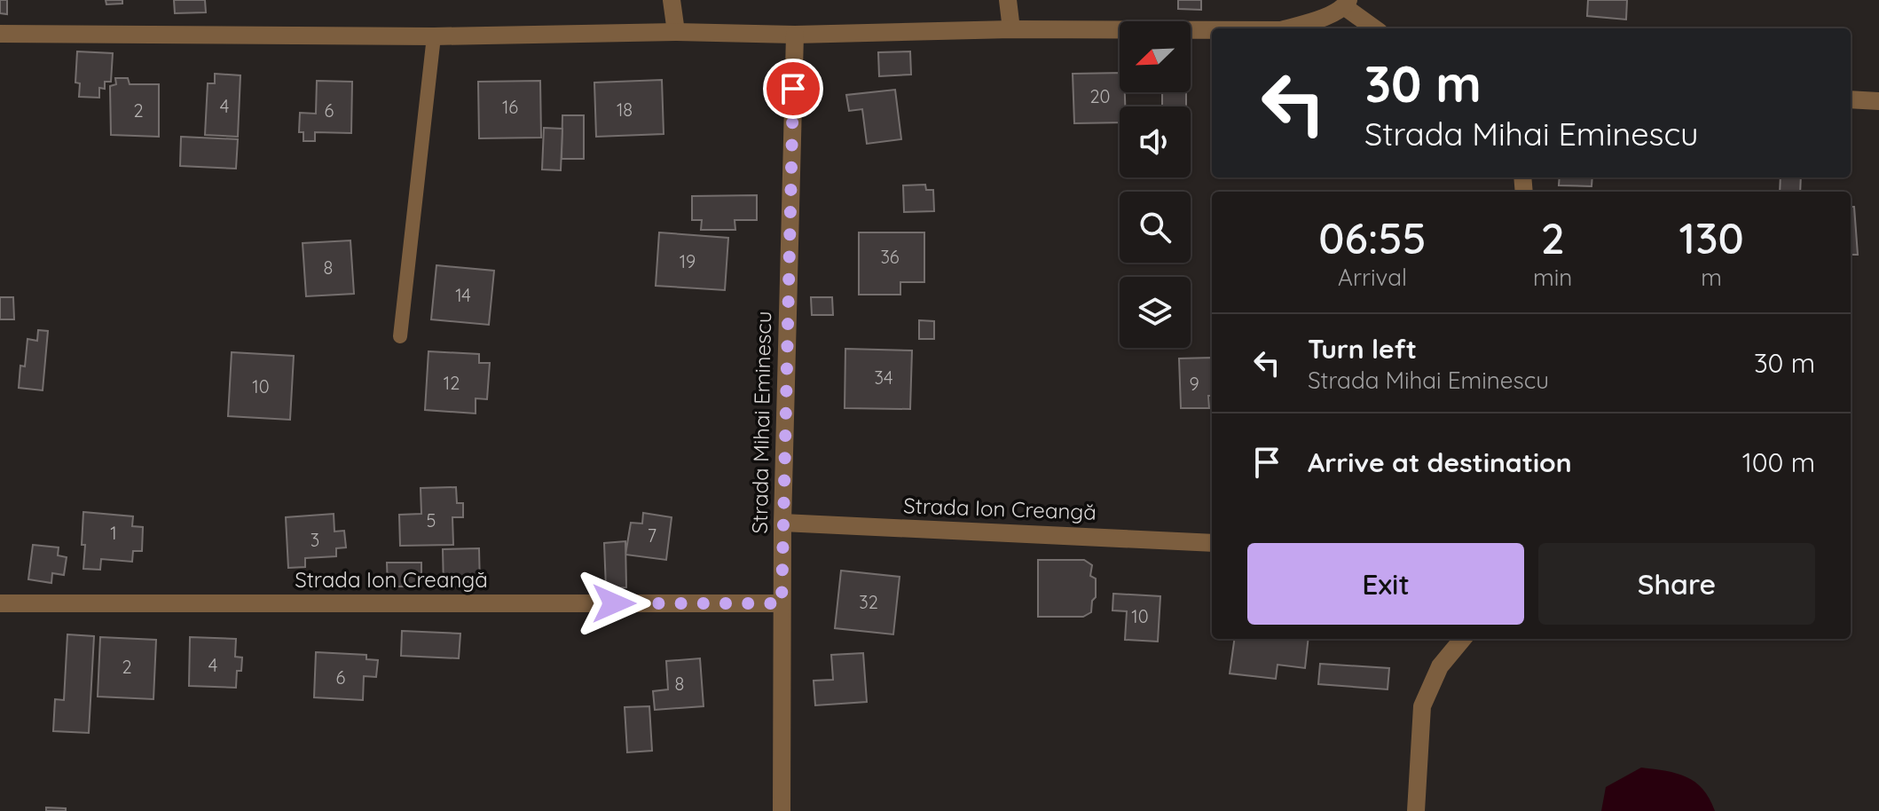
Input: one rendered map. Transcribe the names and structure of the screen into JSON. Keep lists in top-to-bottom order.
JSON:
{
  "streets": {
    "street": ["Strada Mihai Eminescu", "Strada Ion Creangă"]
  },
  "crossings": [
    ["Strada Mihai Eminescu", "Strada Ion Creangă"]
  ],
  "house_numbers": [
    "20",
    "4",
    "16",
    "18",
    "2",
    "6",
    "36",
    "19",
    "8",
    "14",
    "34",
    "12",
    "9",
    "10",
    "5",
    "1",
    "7",
    "3",
    "32",
    "10",
    "4",
    "2",
    "6",
    "8"
  ],
  "north": "bottom left",
  "page": {
    "turn": ["30 m", "Strada Mihai Eminescu"],
    "eta": [
      "06:55",
      "Arrival",
      "2",
      "min",
      "130",
      "m"
    ],
    "list": [
      {
        "name": "Turn left",
        "note": "Strada Mihai Eminescu",
        "value": "30 m"
      },
      {
        "name": "Arrive at destination",
        "value": "100 m"
      }
    ],
    "buttons": ["Exit", "Share"]
  }
}
